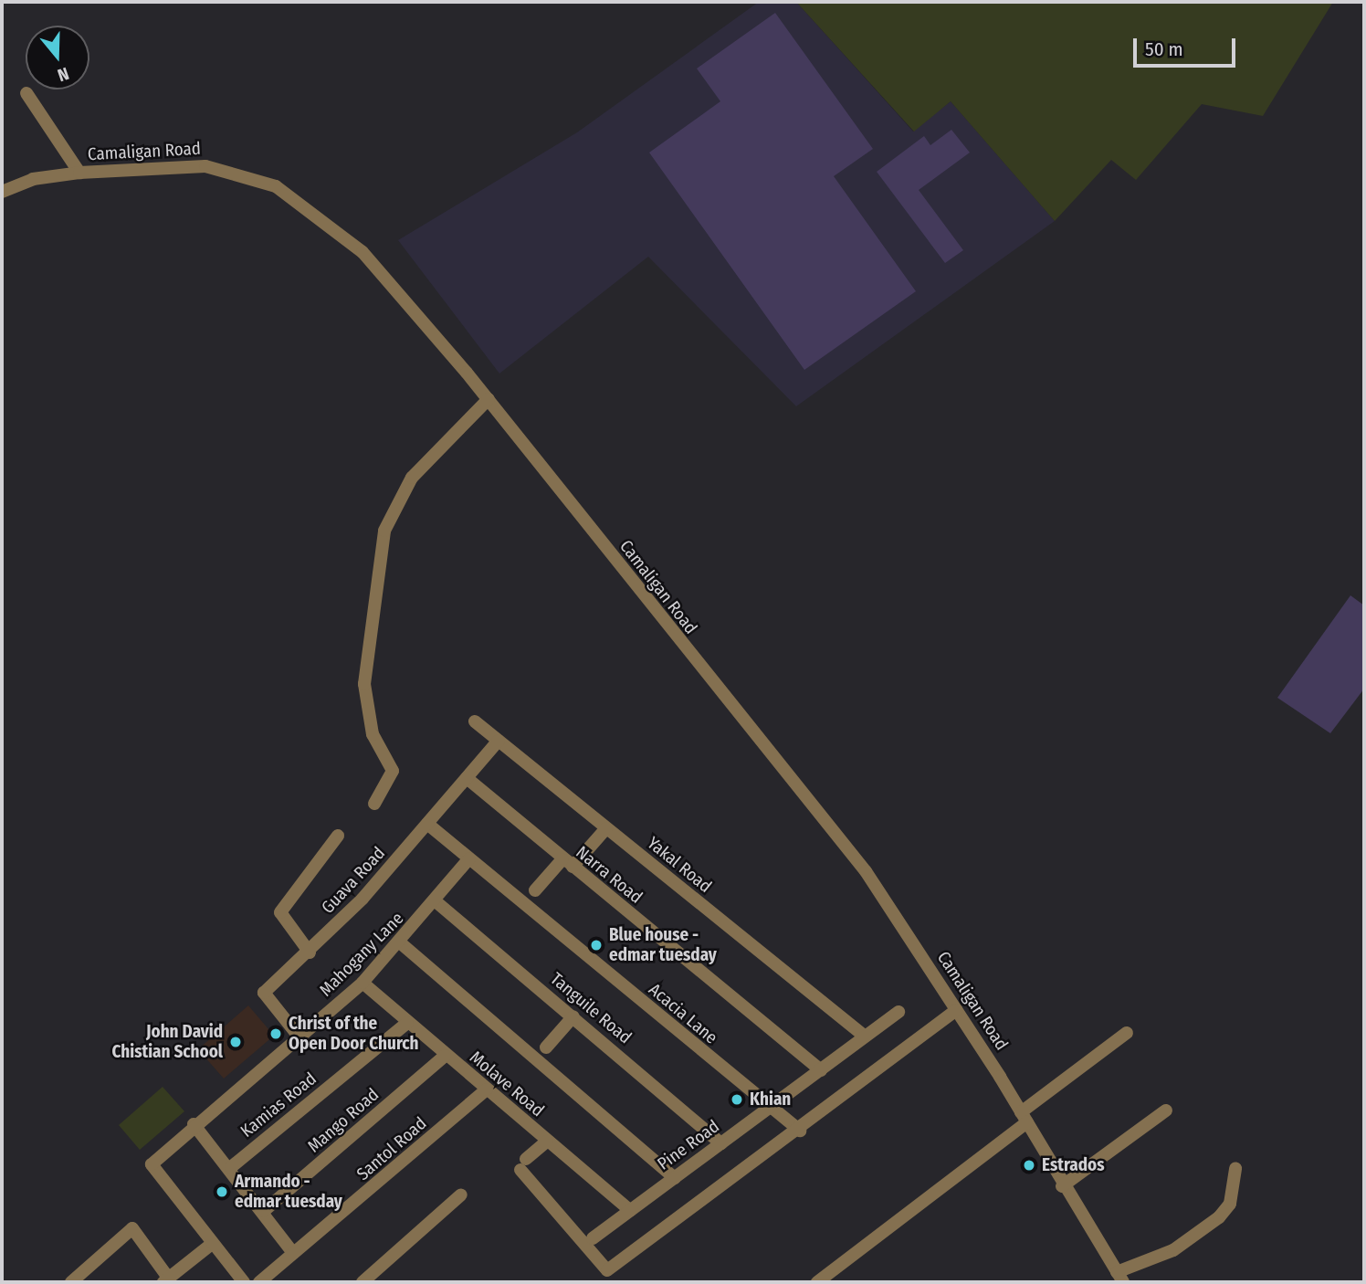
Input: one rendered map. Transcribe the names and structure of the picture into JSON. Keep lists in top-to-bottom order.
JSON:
{
  "streets": {
    "street": [
      "Camaligan Road",
      "Yakal Road",
      "Narra Road",
      "Guava Road",
      "Mahogany Lane",
      "Tanguile Road",
      "Acacia Lane",
      "Molave Road",
      "Kamias Road",
      "Mango Road",
      "Pine Road",
      "Santol Road"
    ]
  },
  "crossings": [
    ["Yakal Road", "Guava Road"],
    ["Yakal Road", "Pine Road"],
    ["Narra Road", "Guava Road"],
    ["Narra Road", "Pine Road"],
    ["Guava Road", "Mahogany Lane"],
    ["Guava Road", "Acacia Lane"],
    ["Mahogany Lane", "Tanguile Road"],
    ["Mahogany Lane", "Acacia Lane"],
    ["Mahogany Lane", "Molave Road"],
    ["Tanguile Road", "Pine Road"],
    ["Acacia Lane", "Pine Road"],
    ["Molave Road", "Kamias Road"],
    ["Molave Road", "Mango Road"],
    ["Molave Road", "Pine Road"],
    ["Molave Road", "Santol Road"]
  ],
  "places": [
    "Blue house - edmar tuesday",
    "Christ of the Open Door Church",
    "John David Chistian School",
    "Khian",
    "Estrados",
    "Armando - edmar tuesday"
  ],
  "scale_bar": "50 m",
  "north": "bottom"
}
